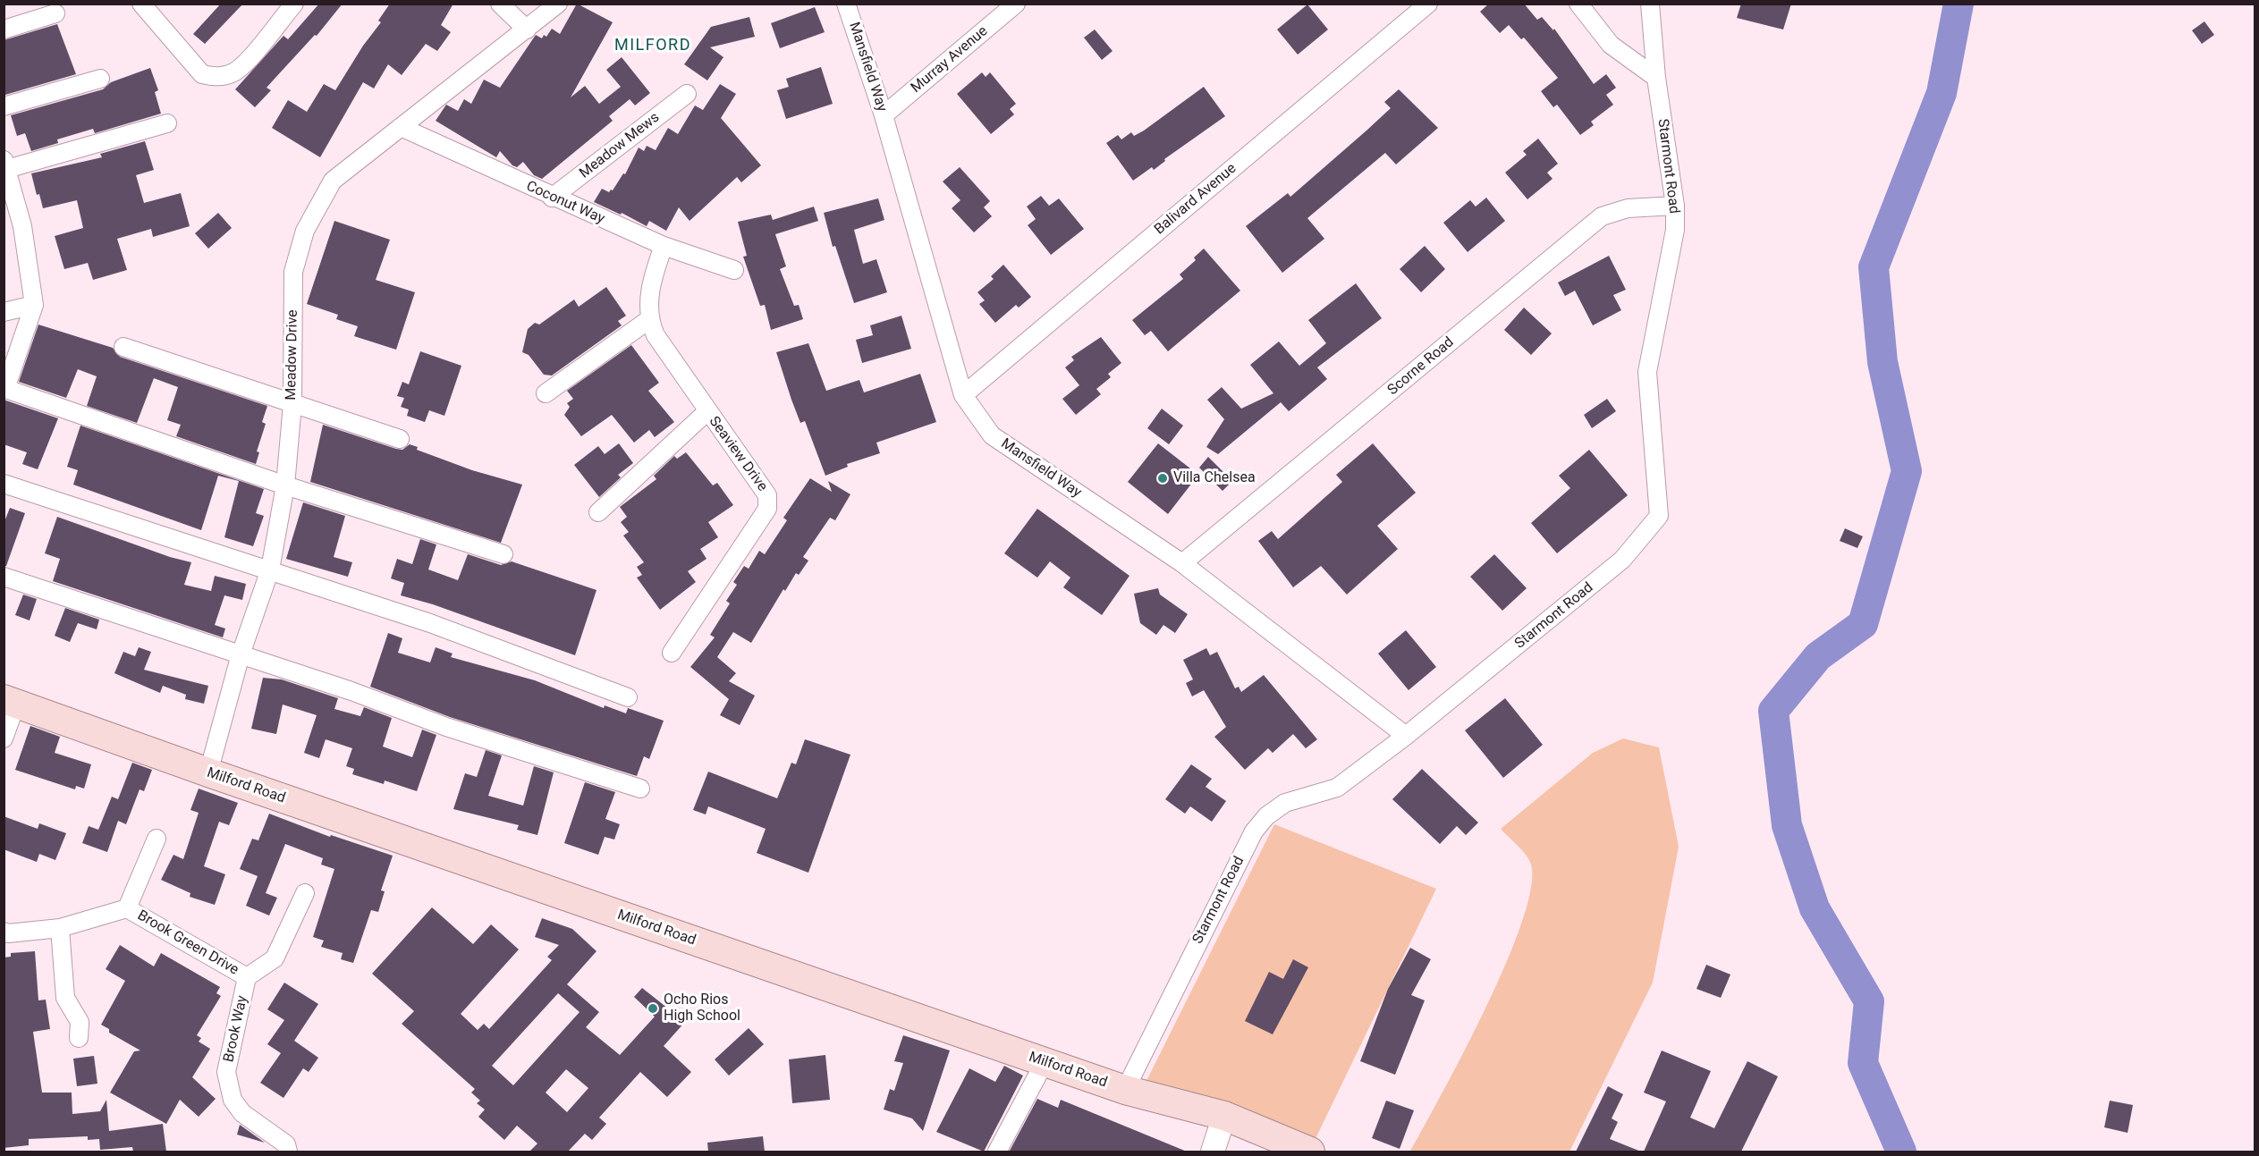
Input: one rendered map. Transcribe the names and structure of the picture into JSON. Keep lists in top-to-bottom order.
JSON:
{
  "streets": {
    "main road": ["Milford Road"],
    "street": [
      "Murray Avenue",
      "Mansfield Way",
      "Meadow Mews",
      "Starmont Road",
      "Balivard Avenue",
      "Coconut Way",
      "Meadow Drive",
      "Scorne Road",
      "Seaview Drive",
      "Brook Green Drive",
      "Brook Way"
    ]
  },
  "crossings": [
    ["Murray Avenue", "Mansfield Way"],
    ["Mansfield Way", "Starmont Road"],
    ["Mansfield Way", "Balivard Avenue"],
    ["Mansfield Way", "Scorne Road"],
    ["Meadow Mews", "Coconut Way"],
    ["Starmont Road", "Scorne Road"],
    ["Starmont Road", "Milford Road"],
    ["Coconut Way", "Meadow Drive"],
    ["Meadow Drive", "Milford Road"],
    ["Brook Green Drive", "Brook Way"]
  ],
  "districts": ["MILFORD"],
  "places": ["Villa Chelsea", "Ocho Rios High School"]
}
